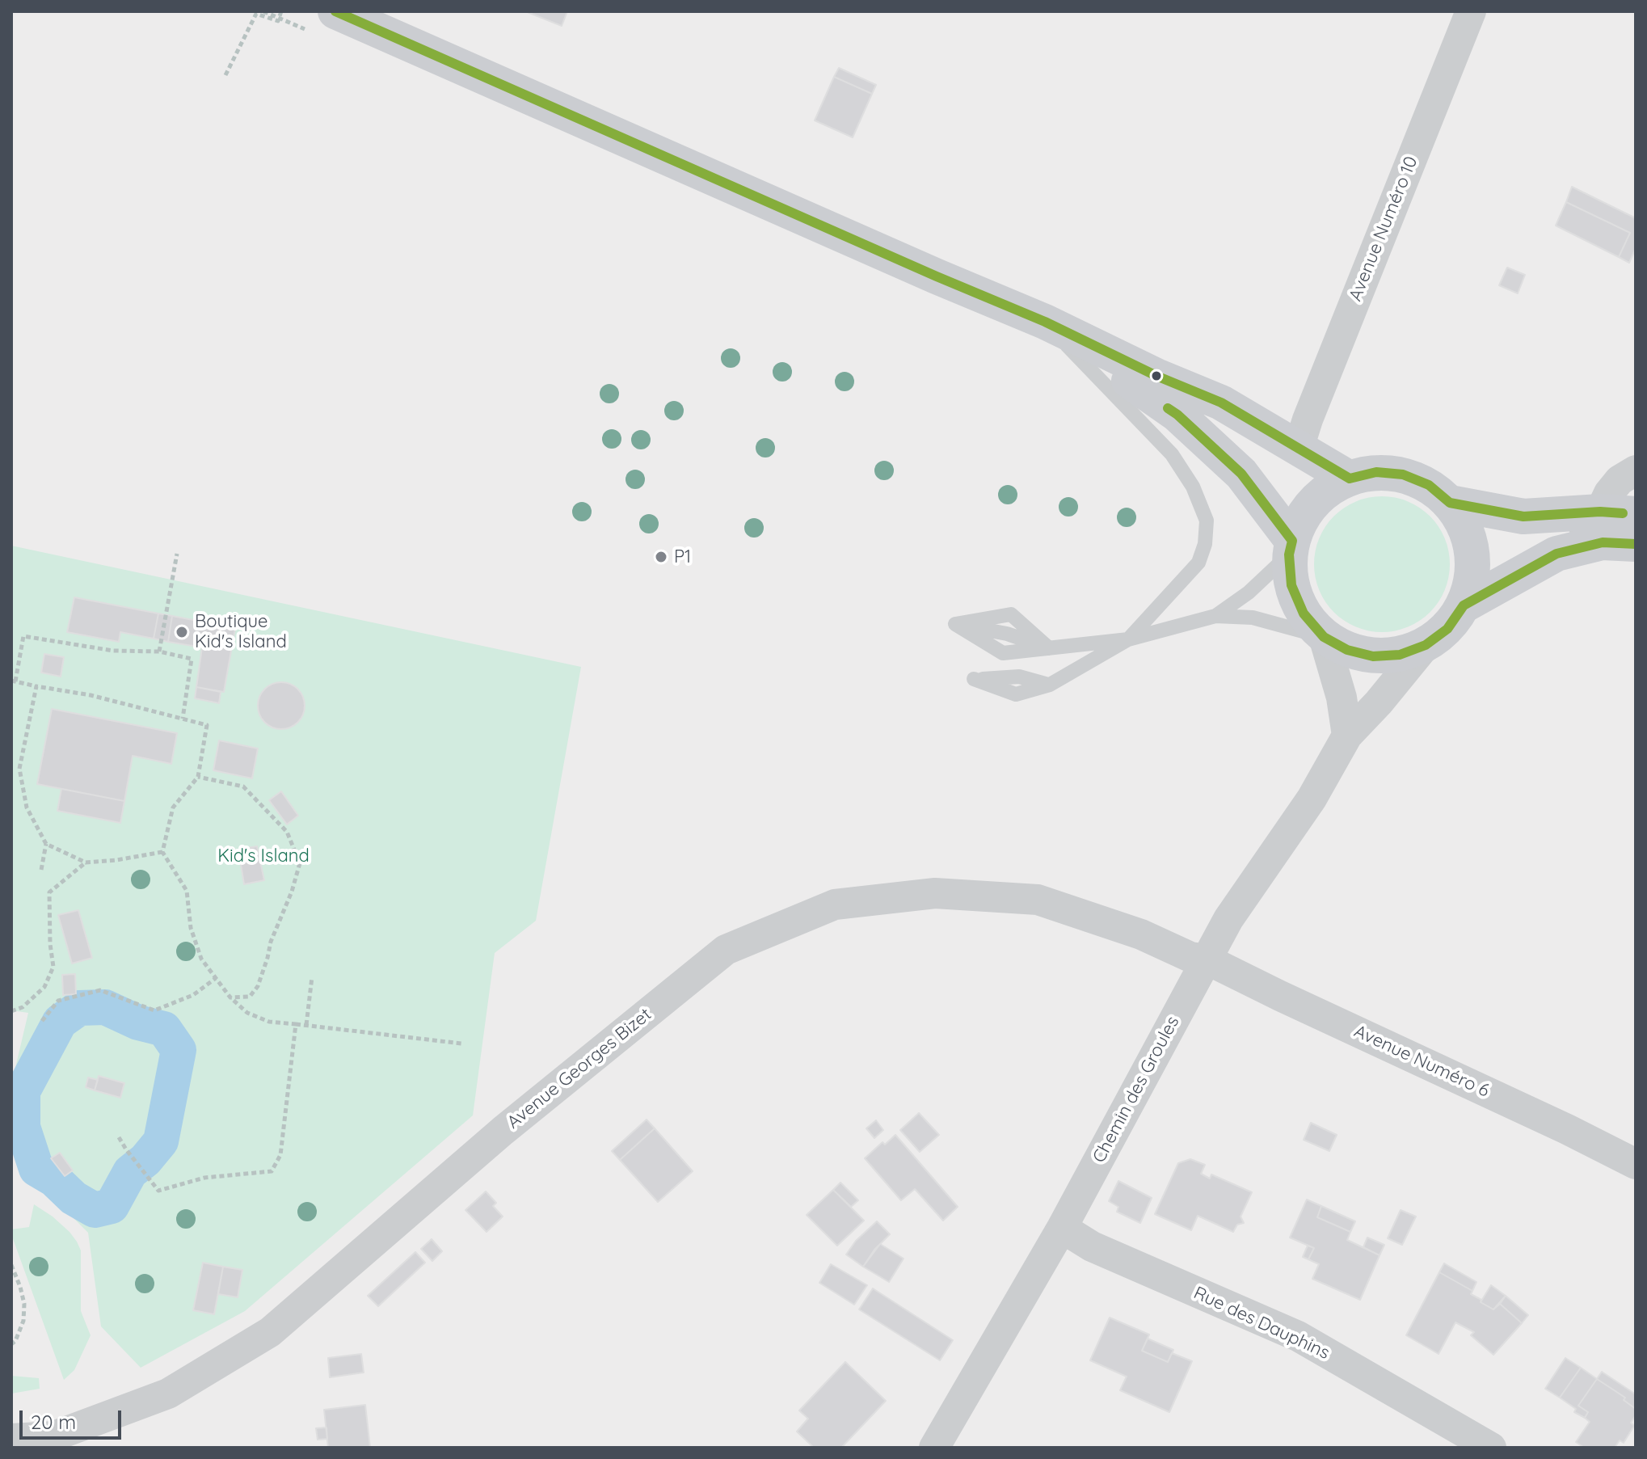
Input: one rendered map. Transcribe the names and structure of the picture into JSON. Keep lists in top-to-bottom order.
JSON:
{
  "streets": {
    "street": [
      "Avenue Numéro 10",
      "Avenue Numéro 6",
      "Avenue Georges Bizet",
      "Chemin des Groules",
      "Rue des Dauphins"
    ]
  },
  "crossings": [
    ["Avenue Numéro 6", "Avenue Georges Bizet"],
    ["Avenue Numéro 6", "Chemin des Groules"],
    ["Avenue Georges Bizet", "Chemin des Groules"],
    ["Chemin des Groules", "Rue des Dauphins"]
  ],
  "parks": ["Kid's Island"],
  "places": ["P1", "Boutique Kid's Island"],
  "scale_bar": "20 m"
}
